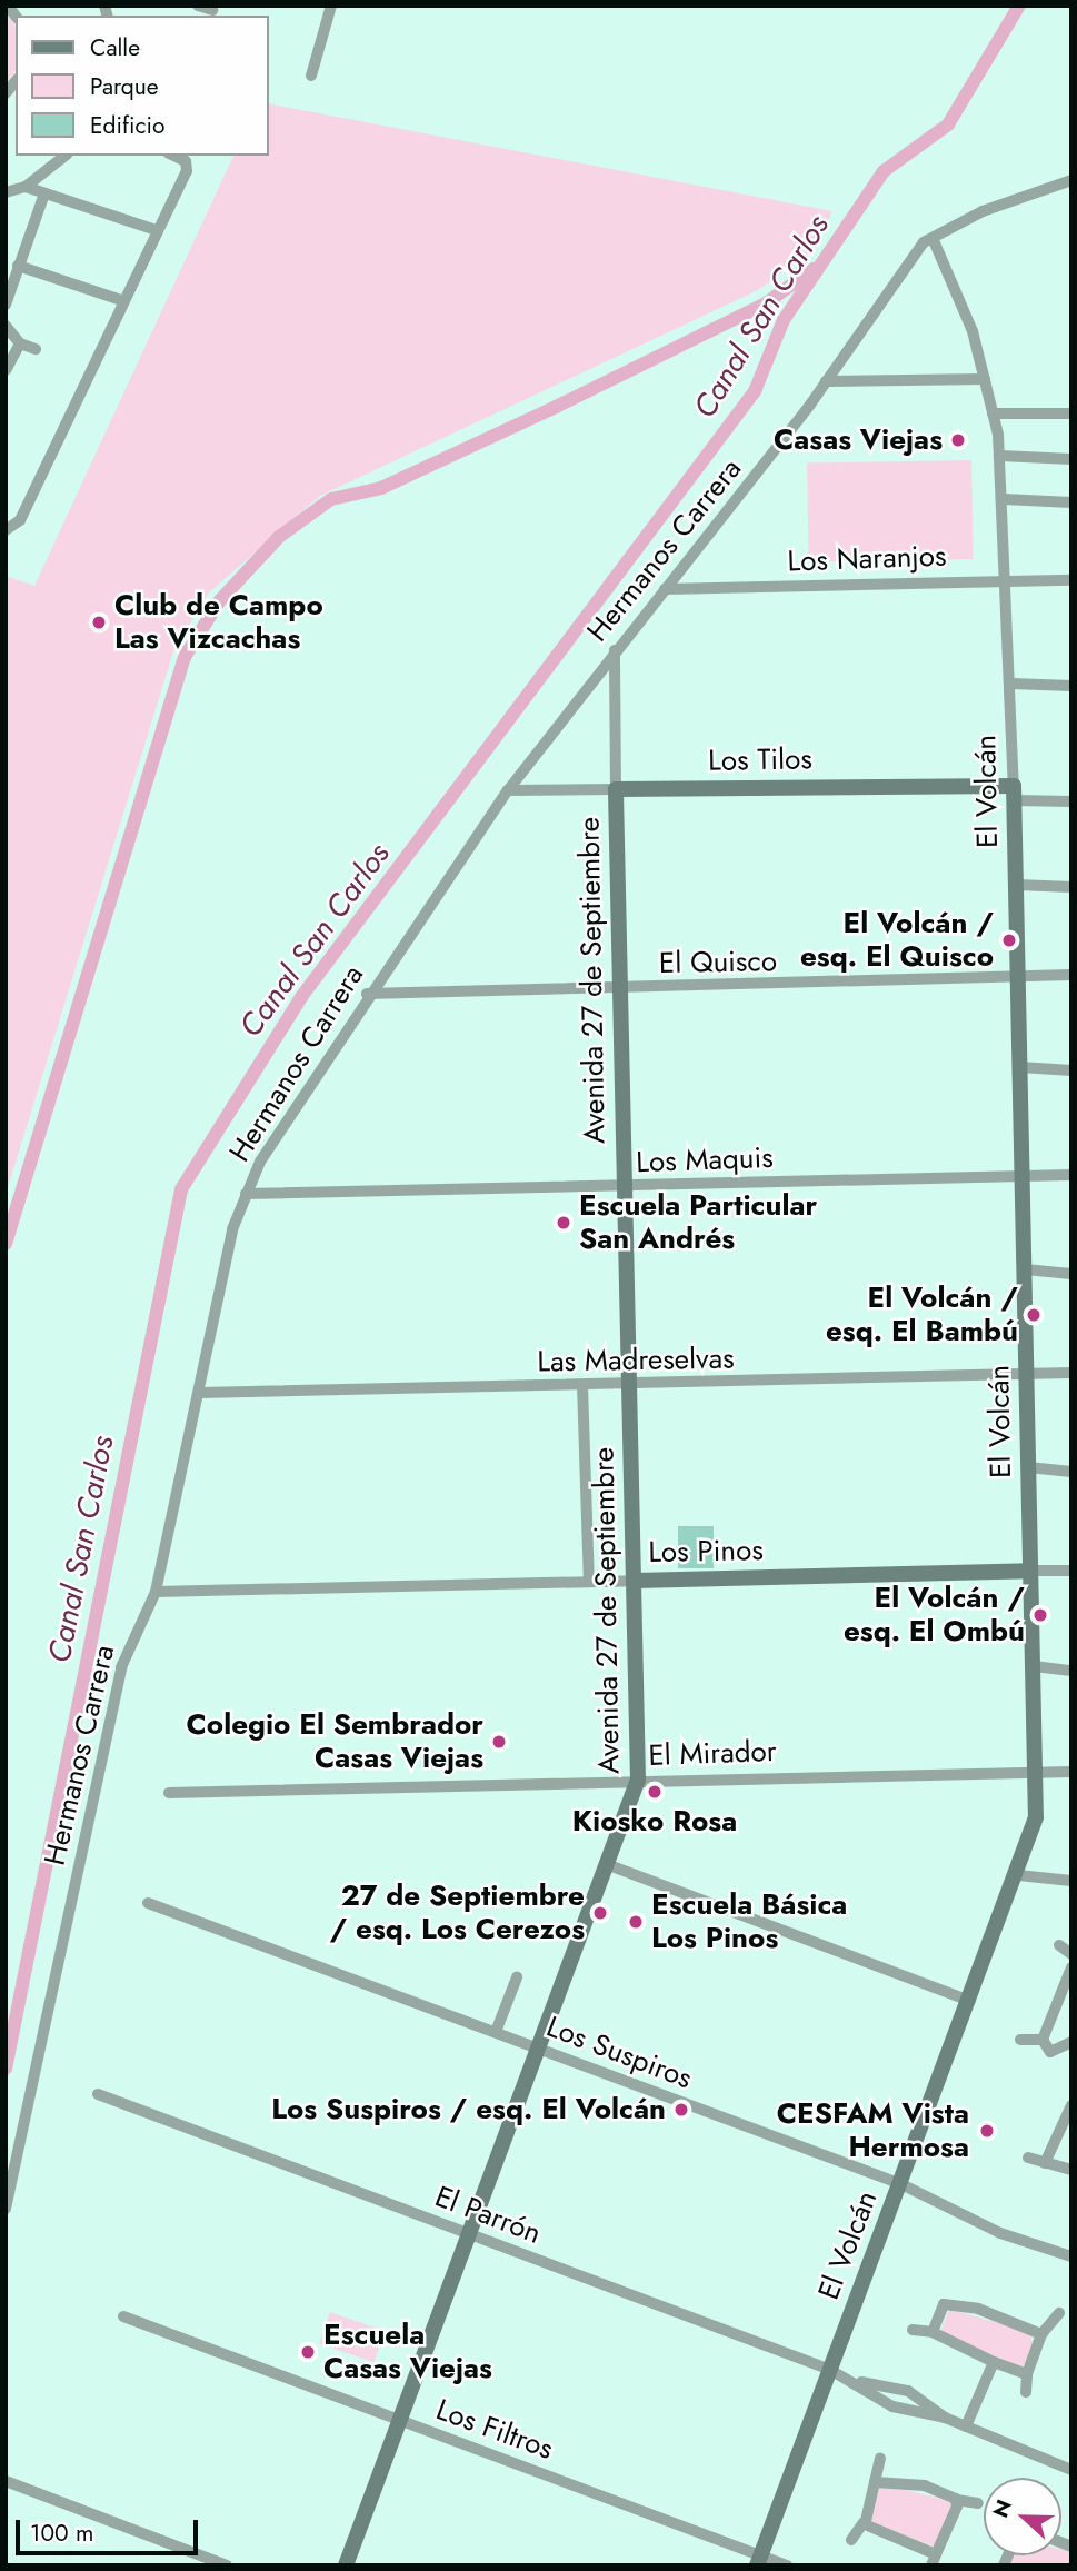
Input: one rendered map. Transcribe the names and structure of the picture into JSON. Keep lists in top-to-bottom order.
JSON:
{
  "streets": {
    "street": [
      "Hermanos Carrera",
      "Los Naranjos",
      "Los Tilos",
      "El Volcán",
      "El Quisco",
      "Avenida 27 de Septiembre",
      "Los Maquis",
      "Las Madreselvas",
      "Los Pinos",
      "El Mirador",
      "Los Suspiros",
      "El Parrón",
      "Los Filtros"
    ]
  },
  "crossings": [
    ["Hermanos Carrera", "Los Naranjos"],
    ["Hermanos Carrera", "Los Tilos"],
    ["Hermanos Carrera", "El Volcán"],
    ["Hermanos Carrera", "El Quisco"],
    ["Hermanos Carrera", "Avenida 27 de Septiembre"],
    ["Hermanos Carrera", "Los Maquis"],
    ["Hermanos Carrera", "Las Madreselvas"],
    ["Hermanos Carrera", "Los Pinos"],
    ["Los Naranjos", "El Volcán"],
    ["Los Tilos", "El Volcán"],
    ["Los Tilos", "Avenida 27 de Septiembre"],
    ["El Volcán", "El Quisco"],
    ["El Volcán", "Los Maquis"],
    ["El Volcán", "Las Madreselvas"],
    ["El Volcán", "Los Pinos"],
    ["El Volcán", "El Mirador"],
    ["El Volcán", "Los Suspiros"],
    ["El Volcán", "El Parrón"],
    ["El Volcán", "Los Filtros"],
    ["El Quisco", "Avenida 27 de Septiembre"],
    ["Avenida 27 de Septiembre", "Los Maquis"],
    ["Avenida 27 de Septiembre", "Las Madreselvas"],
    ["Avenida 27 de Septiembre", "Los Pinos"],
    ["Avenida 27 de Septiembre", "El Mirador"],
    ["Avenida 27 de Septiembre", "Los Suspiros"],
    ["Avenida 27 de Septiembre", "El Parrón"],
    ["Avenida 27 de Septiembre", "Los Filtros"]
  ],
  "water": ["Canal San Carlos"],
  "places": [
    "Casas Viejas",
    "Club de Campo Las Vizcachas",
    "El Volcán / esq. El Quisco",
    "Escuela Particular San Andrés",
    "El Volcán / esq. El Bambú",
    "El Volcán / esq. El Ombú",
    "Colegio El Sembrador Casas Viejas",
    "Kiosko Rosa",
    "27 de Septiembre / esq. Los Cerezos",
    "Escuela Básica Los Pinos",
    "Los Suspiros / esq. El Volcán",
    "CESFAM Vista Hermosa",
    "Escuela Casas Viejas"
  ],
  "legend": ["Calle", "Parque", "Edificio"],
  "scale_bar": "100 m",
  "north": "left"
}
